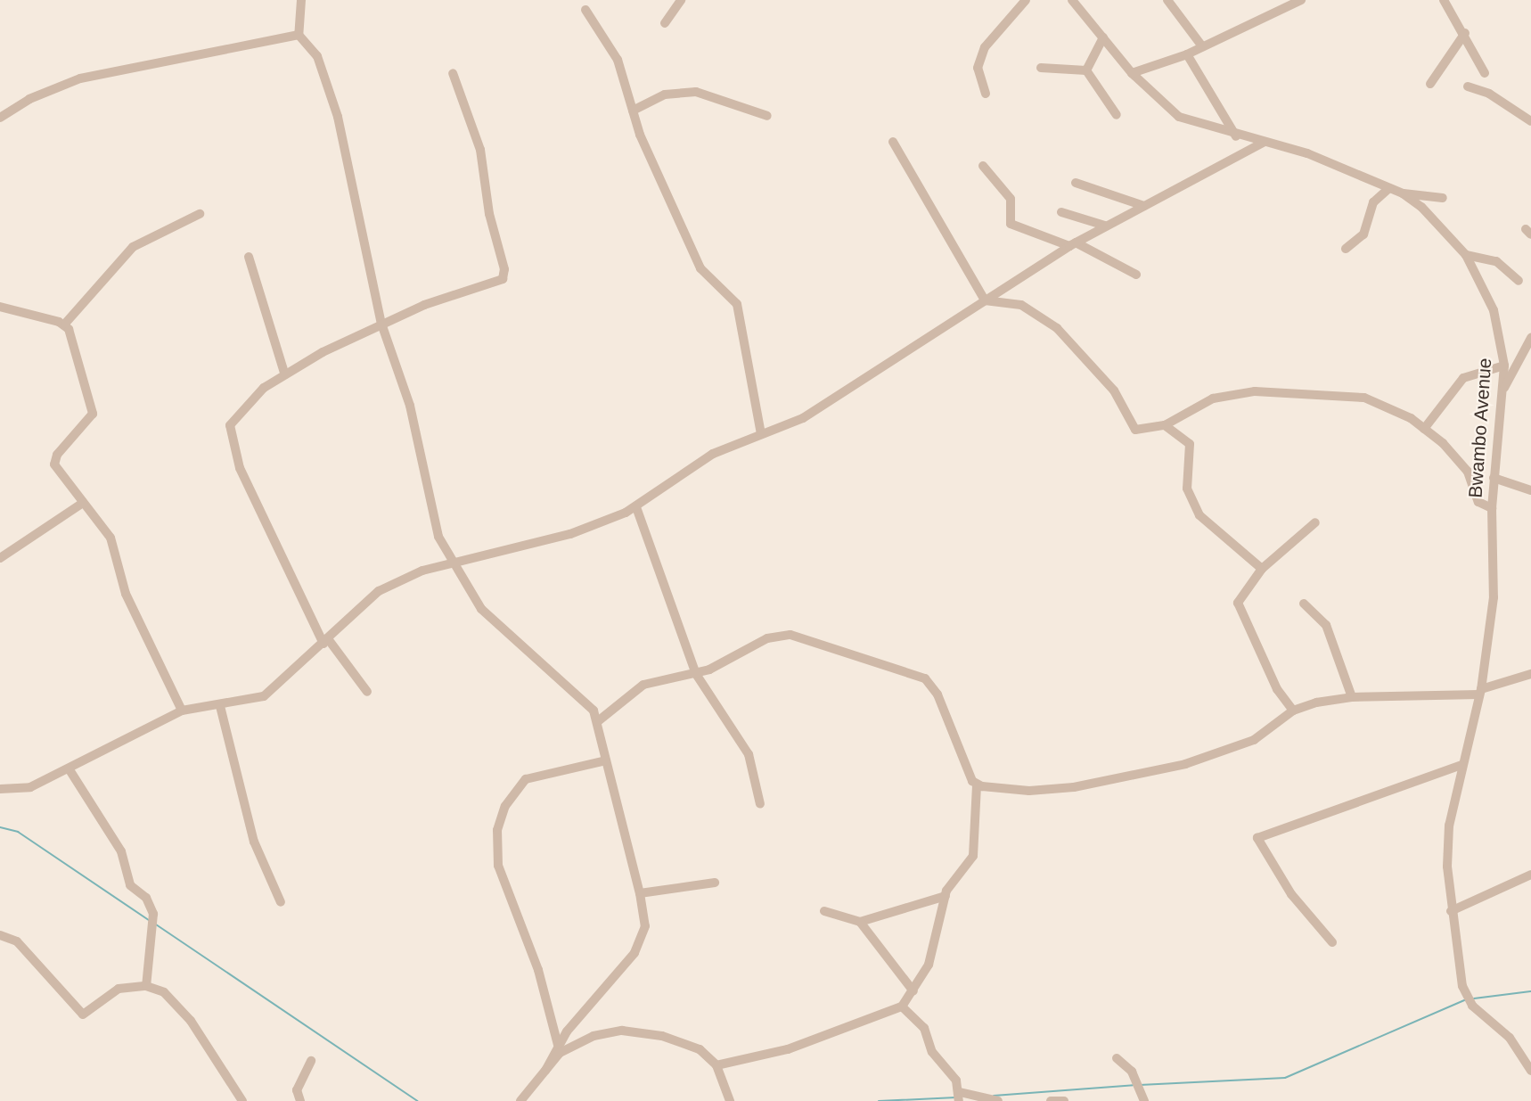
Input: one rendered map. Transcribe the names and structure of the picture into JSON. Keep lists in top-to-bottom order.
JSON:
{
  "streets": {
    "street": ["Bwambo Avenue"]
  }
}
